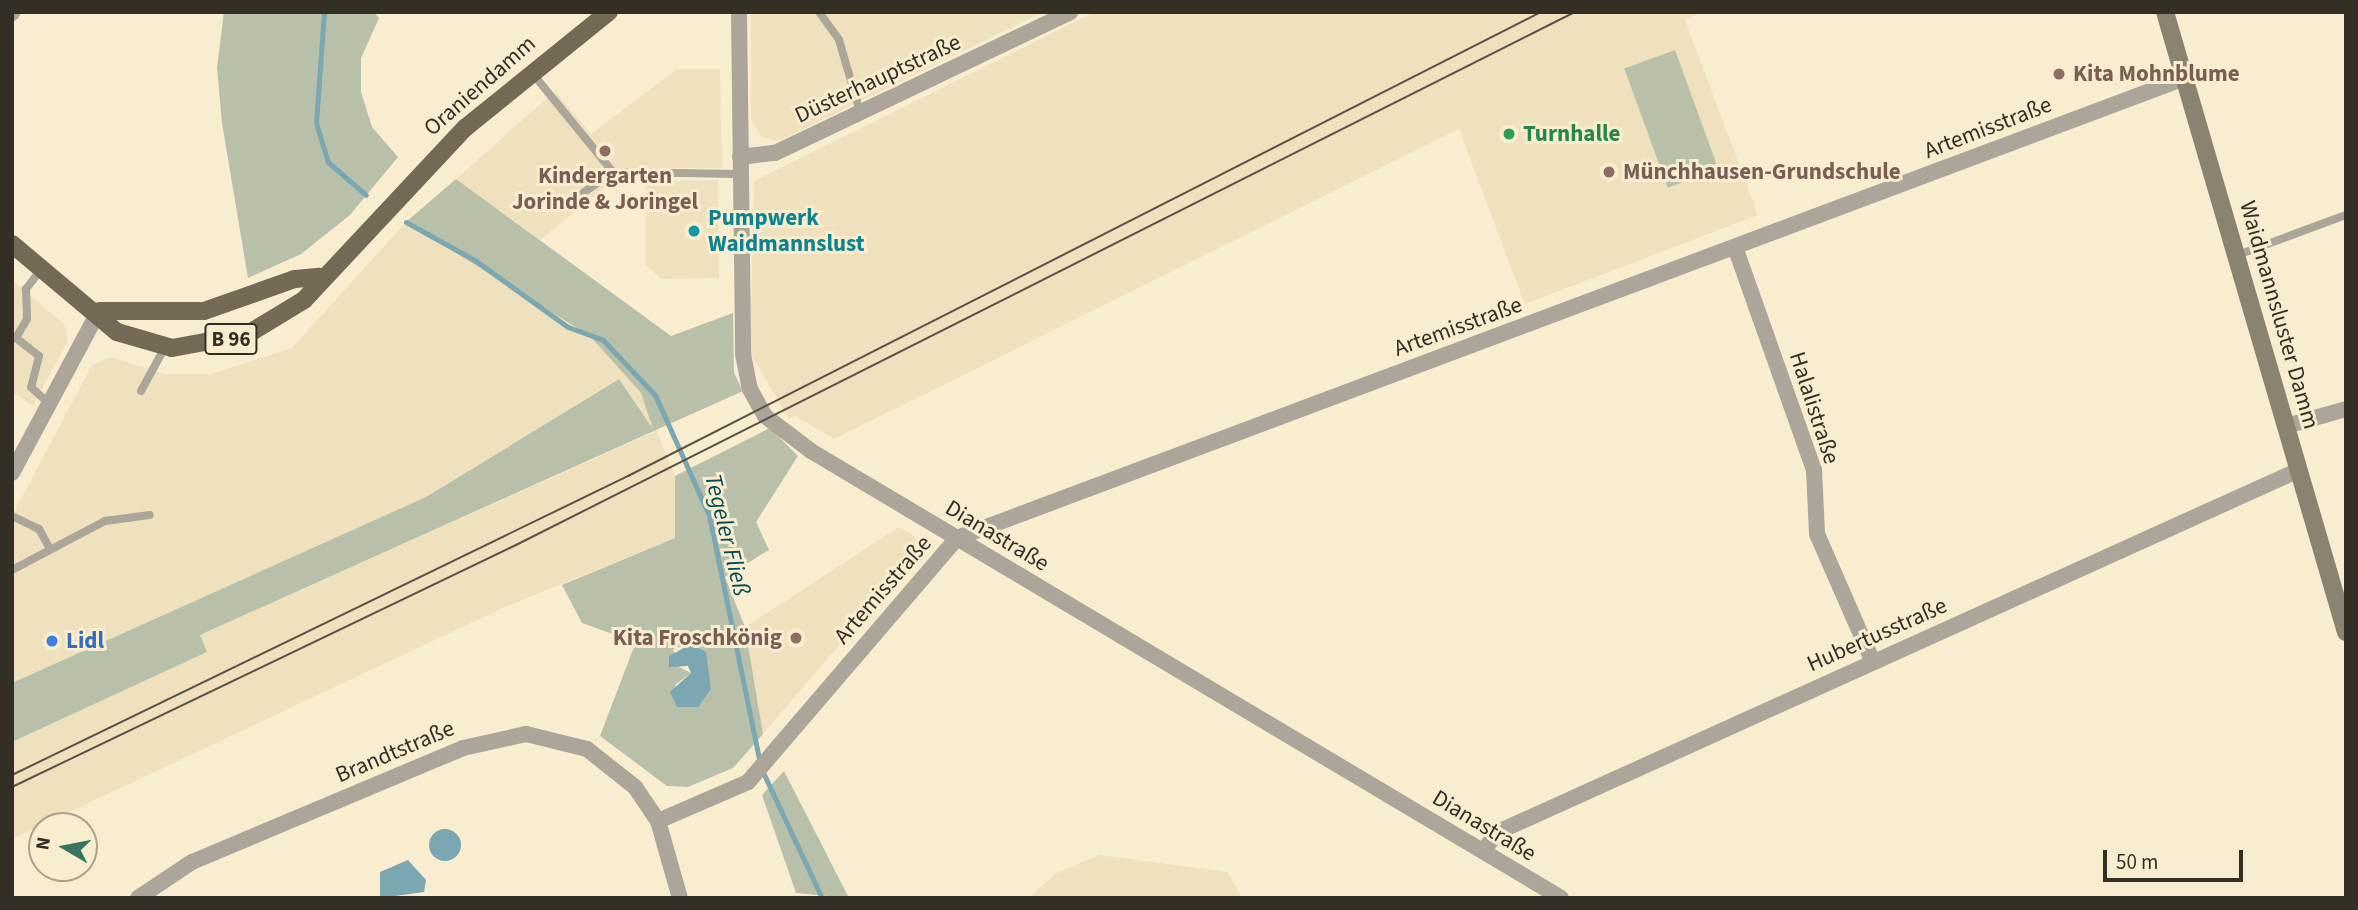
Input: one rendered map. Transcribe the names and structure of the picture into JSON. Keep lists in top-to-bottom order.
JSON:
{
  "streets": {
    "main road": ["Oraniendamm", "Waidmannsluster Damm", "B 96"],
    "street": [
      "Düsterhauptstraße",
      "Artemisstraße",
      "Halalistraße",
      "Dianastraße",
      "Hubertusstraße",
      "Brandtstraße"
    ]
  },
  "crossings": [
    ["Düsterhauptstraße", "Dianastraße"],
    ["Oraniendamm", "B 96"],
    ["Artemisstraße", "Waidmannsluster Damm"],
    ["Artemisstraße", "Halalistraße"],
    ["Artemisstraße", "Dianastraße"],
    ["Artemisstraße", "Brandtstraße"],
    ["Waidmannsluster Damm", "Hubertusstraße"],
    ["Halalistraße", "Hubertusstraße"],
    ["Dianastraße", "Hubertusstraße"]
  ],
  "water": ["Tegeler Fließ"],
  "places": [
    "Kita Mohnblume",
    "Turnhalle",
    "Kindergarten Jorinde & Joringel",
    "Münchhausen-Grundschule",
    "Pumpwerk Waidmannslust",
    "Kita Froschkönig",
    "Lidl"
  ],
  "scale_bar": "50 m",
  "north": "left"
}
